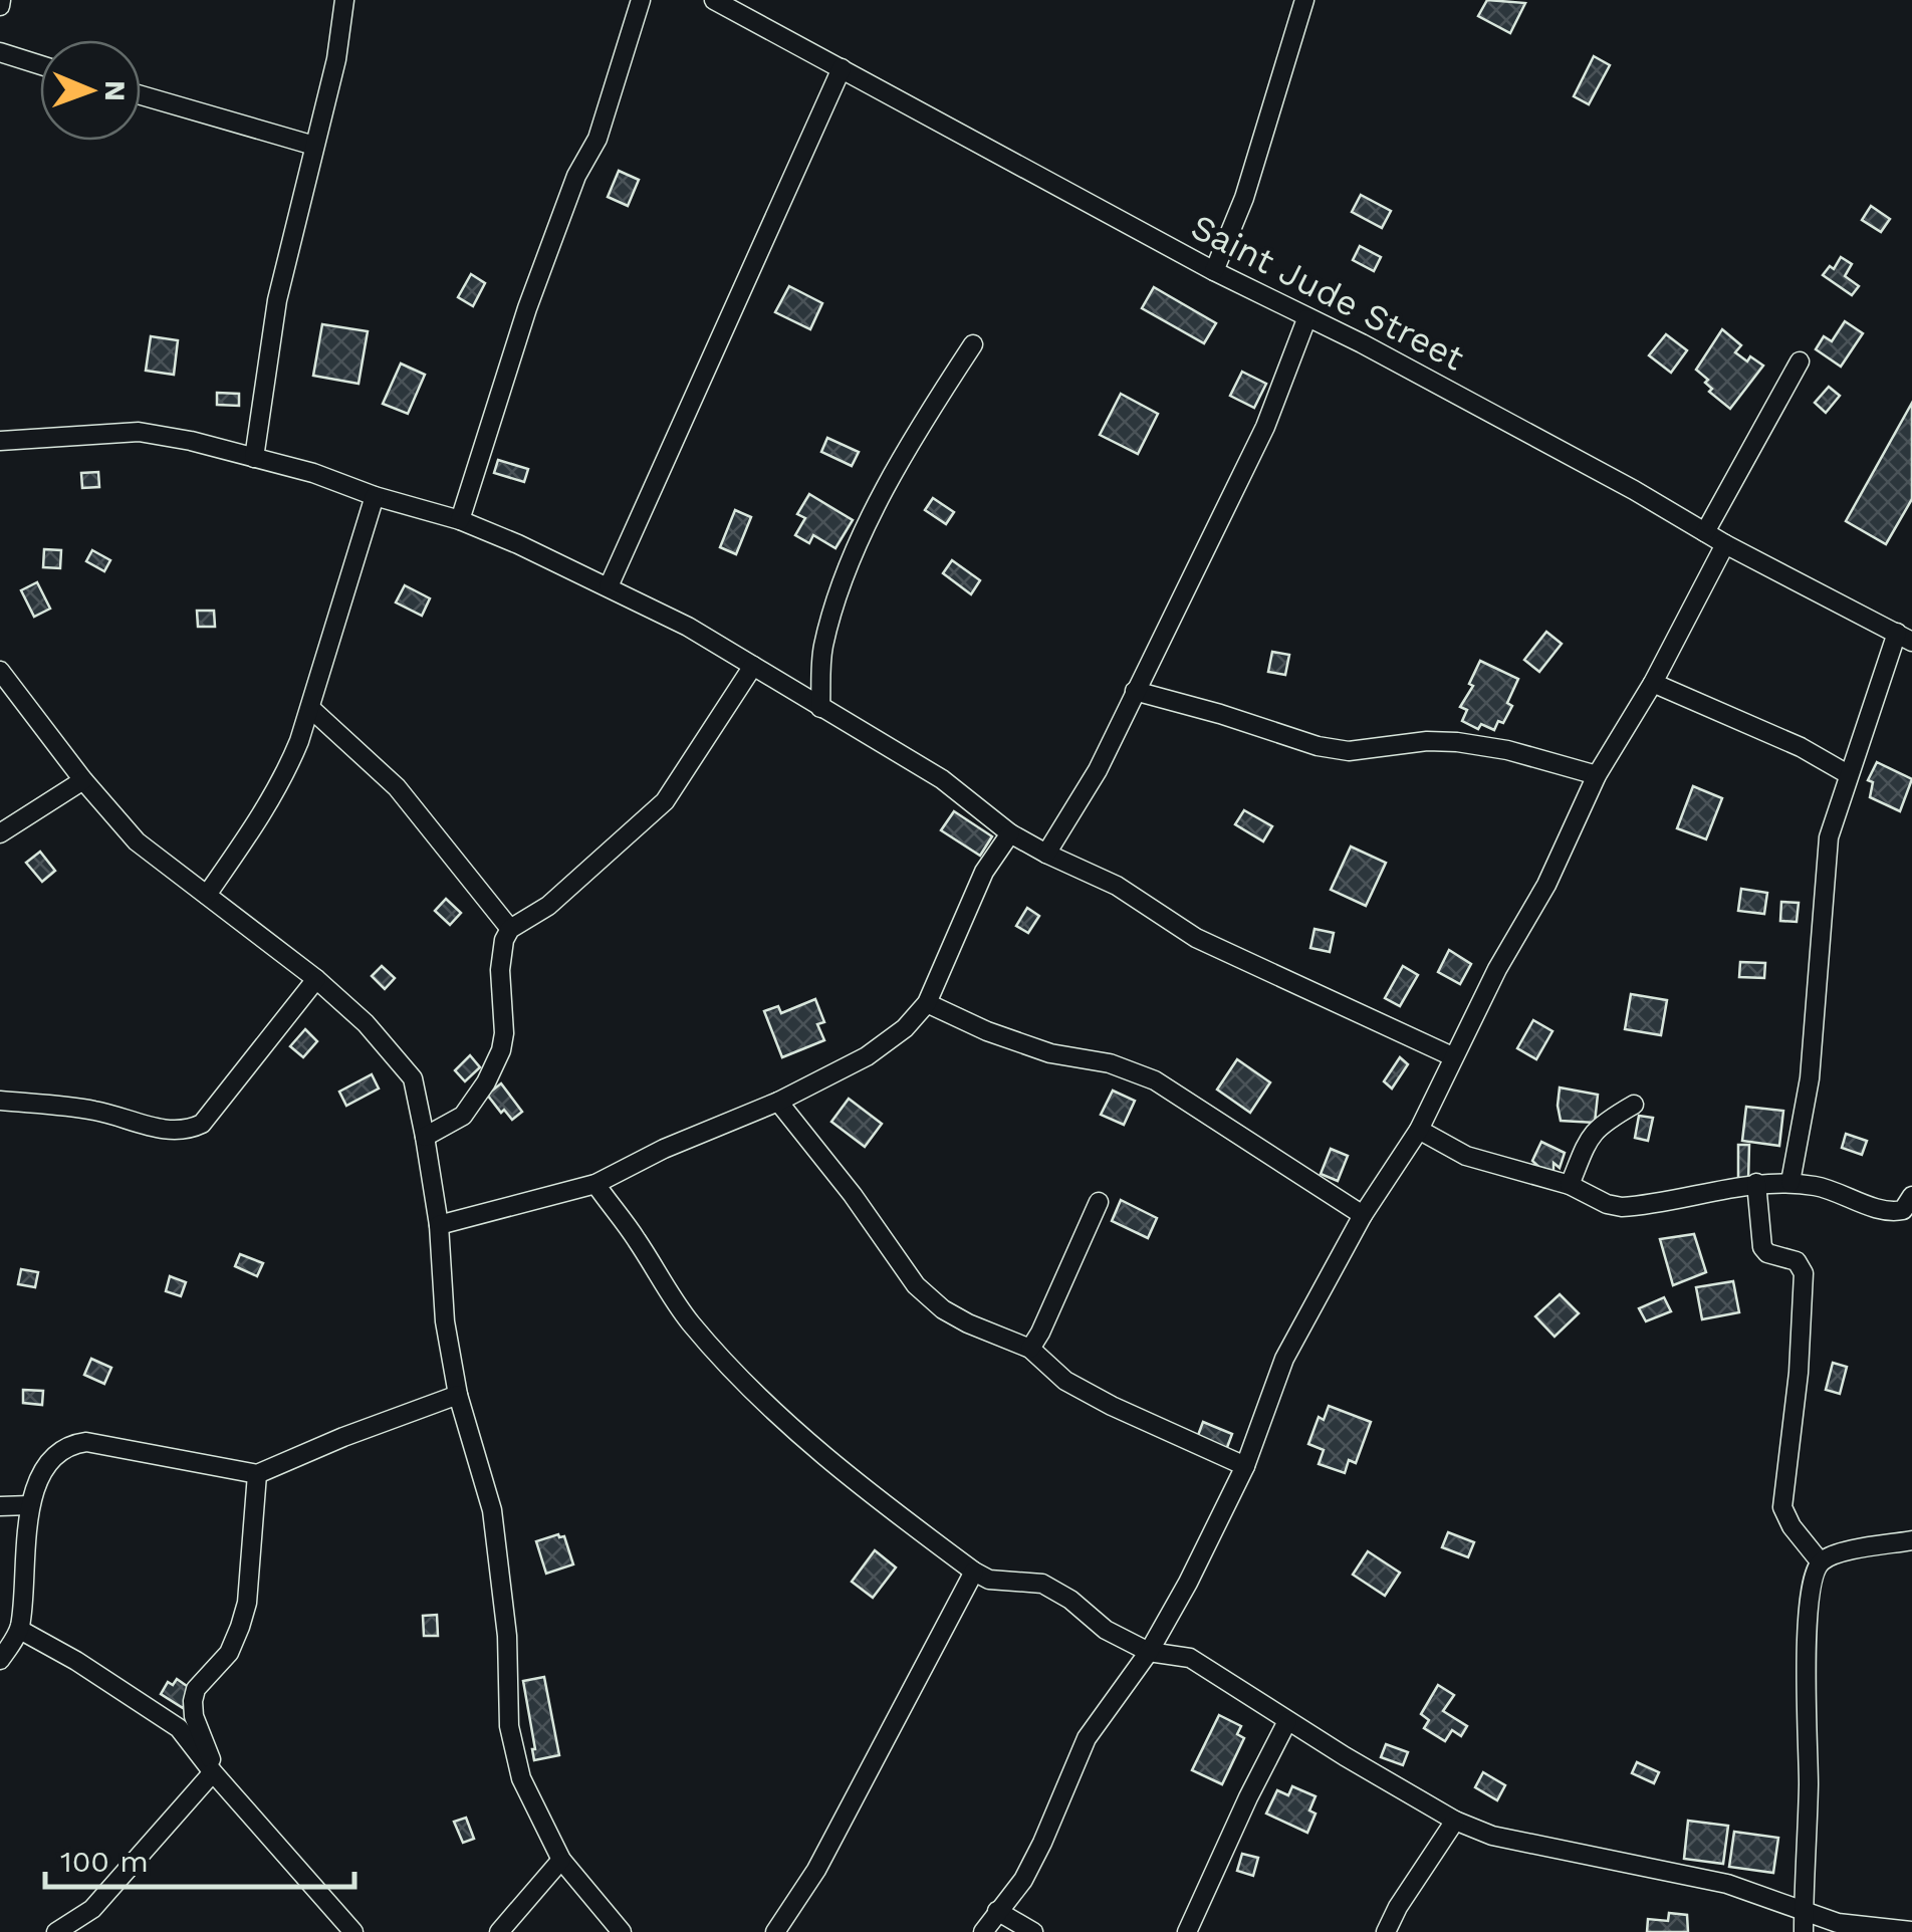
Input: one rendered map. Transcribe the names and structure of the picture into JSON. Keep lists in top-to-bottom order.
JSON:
{
  "streets": {
    "street": ["Saint Jude Street"]
  },
  "scale_bar": "100 m",
  "north": "right"
}
